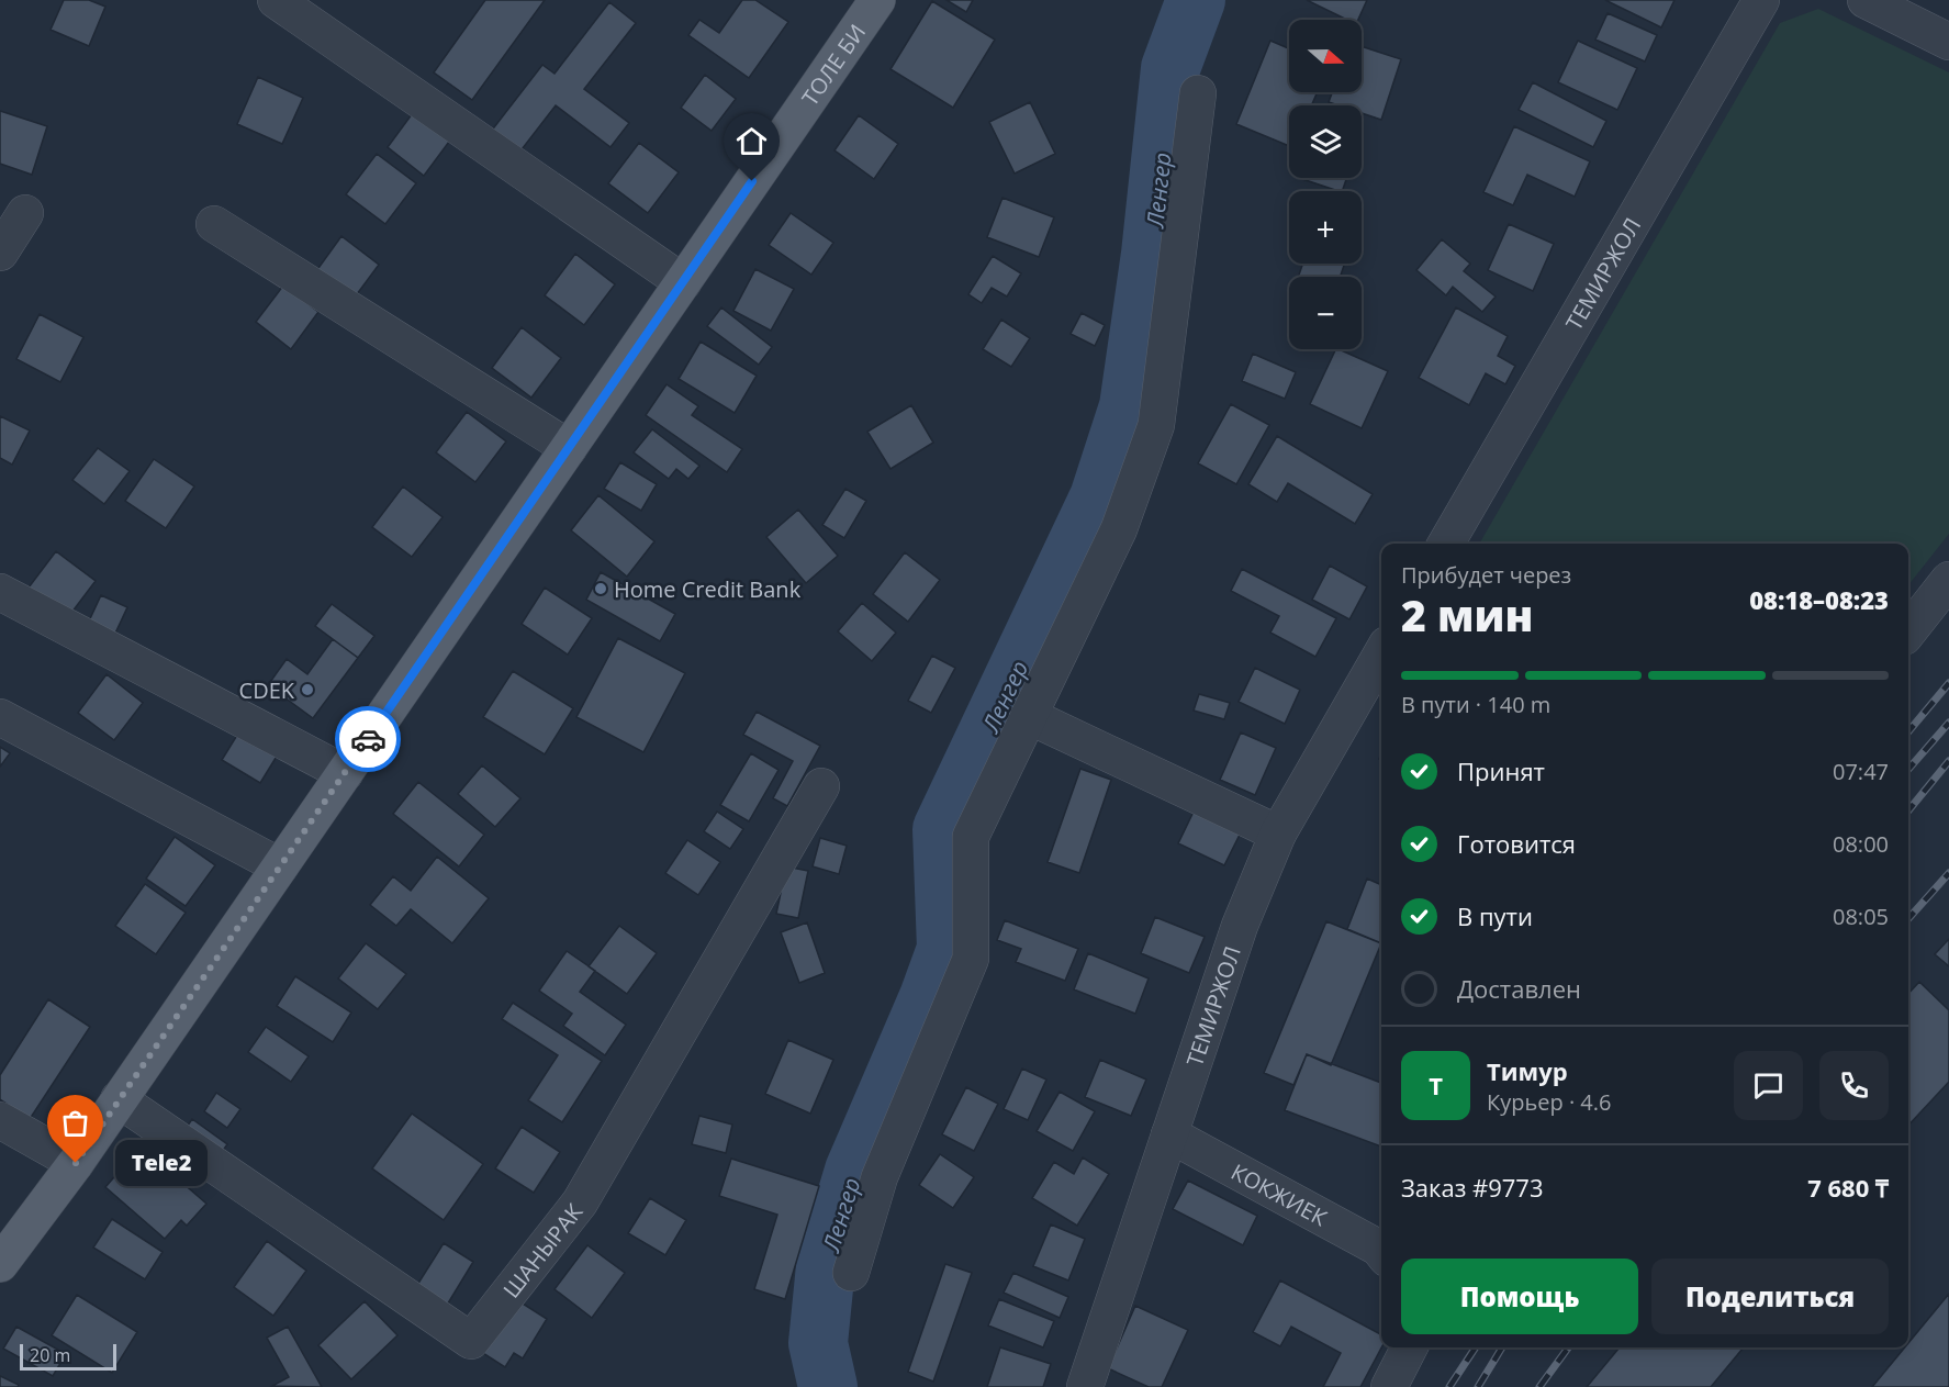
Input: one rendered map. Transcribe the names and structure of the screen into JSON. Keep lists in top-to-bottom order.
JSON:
{
  "streets": {
    "main road": ["ТОЛЕ БИ"],
    "street": ["ТЕМИРЖОЛ", "КОКЖИЕК", "ШАНЫРАК"]
  },
  "crossings": [
    ["ТОЛЕ БИ", "ШАНЫРАК"],
    ["ТЕМИРЖОЛ", "КОКЖИЕК"]
  ],
  "water": ["Ленгер"],
  "places": ["Home Credit Bank", "CDEK", "Tele2"],
  "scale_bar": "20 m",
  "north": "right",
  "page": {
    "map_buttons": ["+", "−"],
    "heading": ["2 мин", "Прибудет через", "08:18–08:23"],
    "panel": [
      "Тимур",
      "Курьер · 4.6",
      "Заказ #9773",
      "7 680 ₸"
    ],
    "bar": "В пути · 140 m",
    "list": [
      ["Принят", "07:47"],
      ["Готовится", "08:00"],
      ["В пути", "08:05"],
      "Доставлен"
    ],
    "round": "Т",
    "bubble": "Tele2",
    "buttons": ["Помощь", "Поделиться"],
    "scale": "20 m"
  }
}
